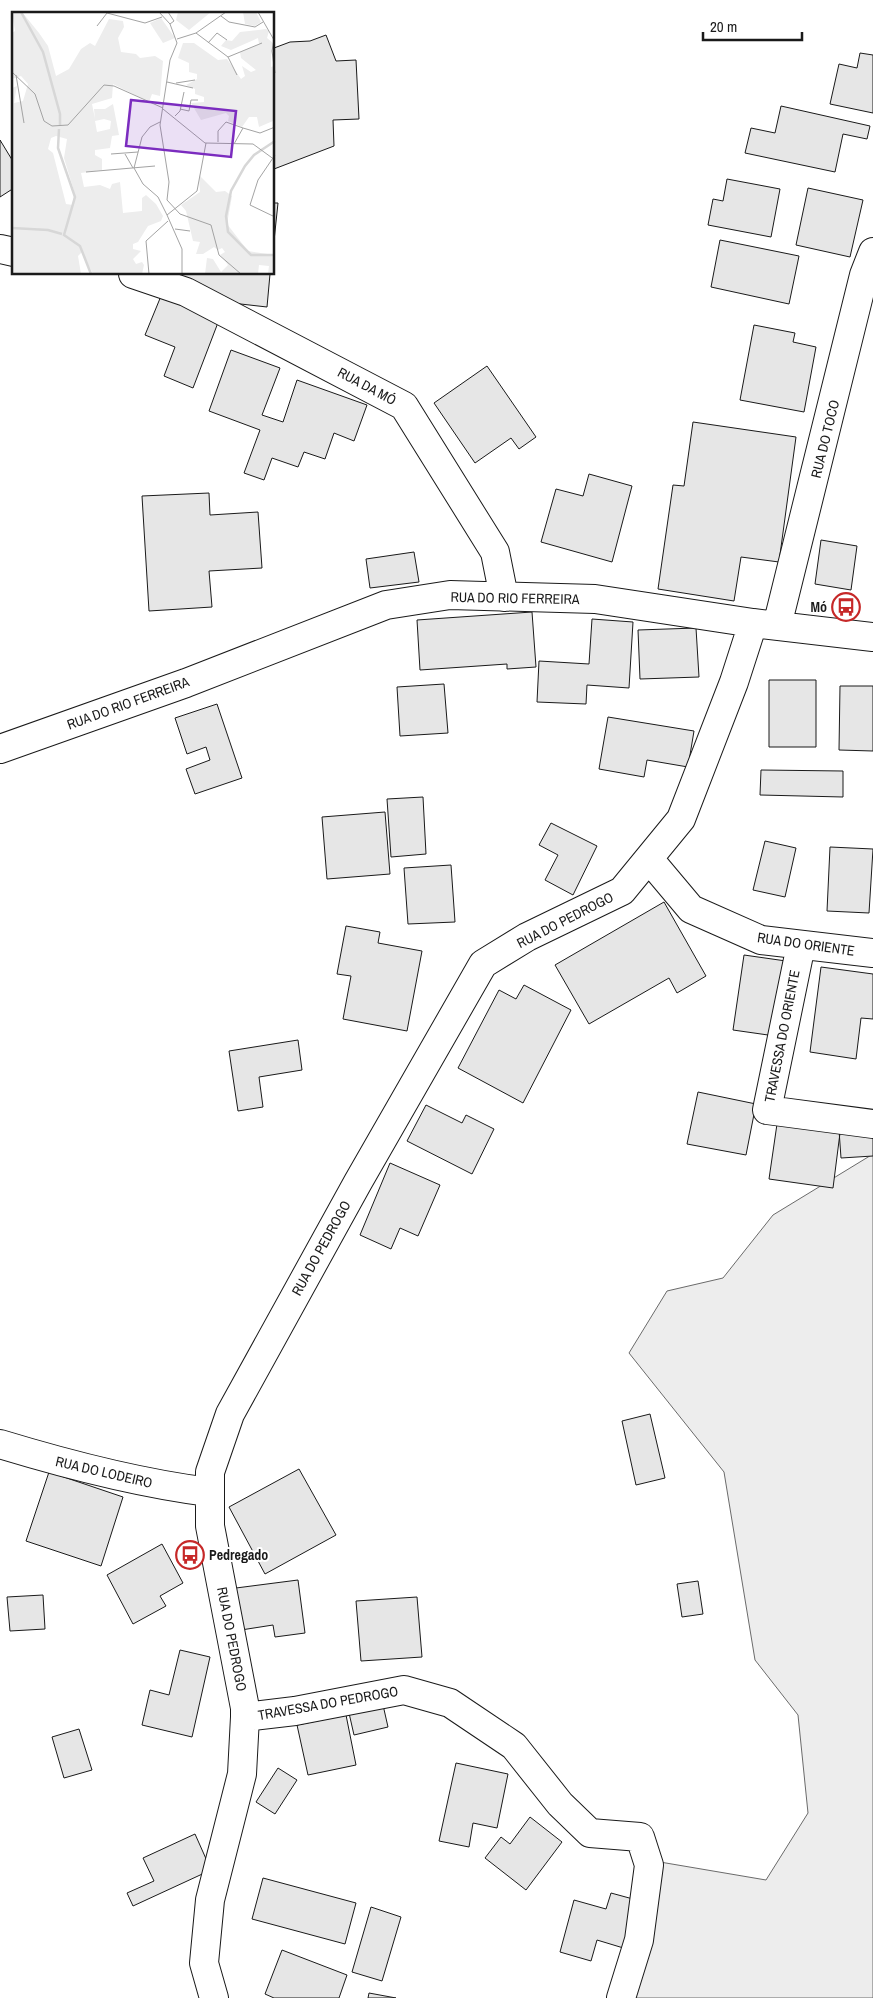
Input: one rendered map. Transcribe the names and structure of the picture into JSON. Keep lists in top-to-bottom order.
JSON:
{
  "streets": {
    "street": [
      "RUA DA MÓ",
      "RUA DO TOCO",
      "RUA DO RIO FERREIRA",
      "RUA DO PEDROGO",
      "RUA DO ORIENTE",
      "TRAVESSA DO ORIENTE",
      "RUA DO LODEIRO",
      "TRAVESSA DO PEDROGO"
    ]
  },
  "crossings": [
    ["RUA DA MÓ", "RUA DO RIO FERREIRA"],
    ["RUA DO TOCO", "RUA DO RIO FERREIRA"],
    ["RUA DO TOCO", "RUA DO PEDROGO"],
    ["RUA DO RIO FERREIRA", "RUA DO PEDROGO"],
    ["RUA DO PEDROGO", "RUA DO ORIENTE"],
    ["RUA DO PEDROGO", "RUA DO LODEIRO"],
    ["RUA DO PEDROGO", "TRAVESSA DO PEDROGO"],
    ["RUA DO ORIENTE", "TRAVESSA DO ORIENTE"]
  ],
  "places": {
    "bus stop": ["Mó", "Pedregado"]
  },
  "scale_bar": "20 m"
}
